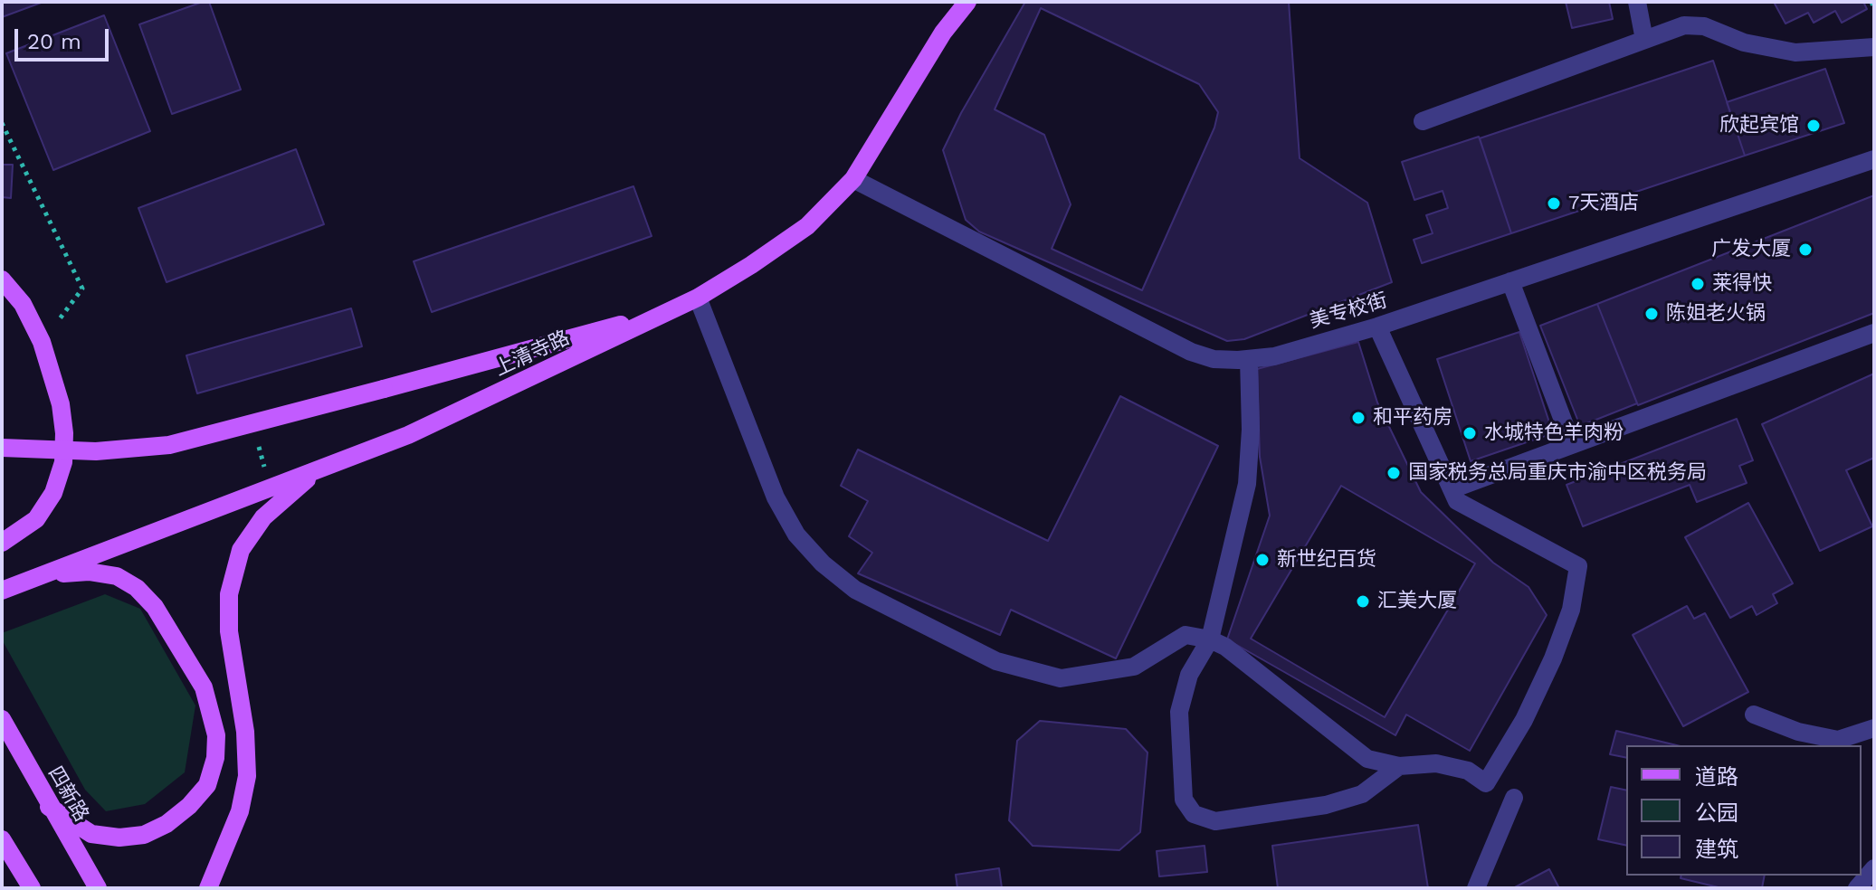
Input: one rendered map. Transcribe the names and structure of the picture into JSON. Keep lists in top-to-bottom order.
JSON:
{
  "streets": {
    "main road": ["上清寺路", "四新路"],
    "street": ["美专校街"]
  },
  "crossings": [
    ["美专校街", "上清寺路"]
  ],
  "places": [
    "欣起宾馆",
    "7天酒店",
    "广发大厦",
    "莱得快",
    "陈姐老火锅",
    "和平药房",
    "水城特色羊肉粉",
    "国家税务总局重庆市渝中区税务局",
    "新世纪百货",
    "汇美大厦"
  ],
  "legend": ["道路", "公园", "建筑"],
  "scale_bar": "20 m"
}
